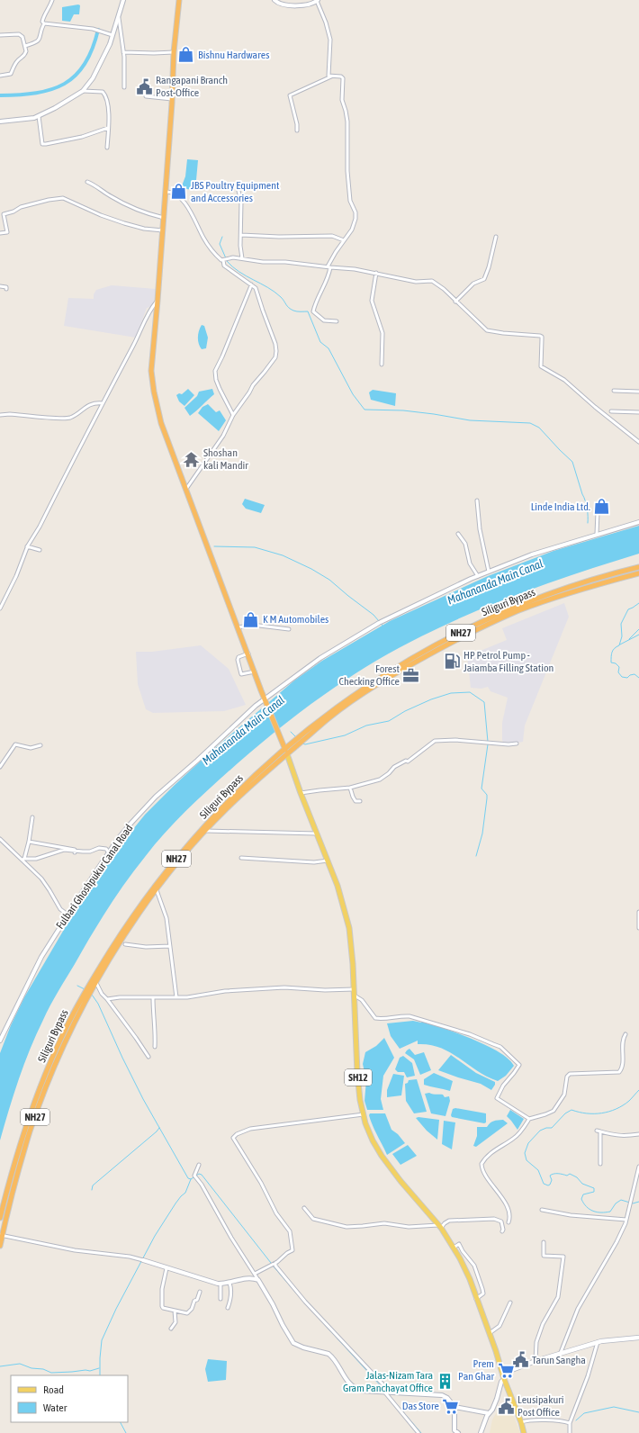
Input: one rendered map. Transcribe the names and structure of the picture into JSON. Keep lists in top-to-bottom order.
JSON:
{
  "streets": {
    "highway": ["Siliguri Bypass", "NH27"],
    "main road": ["SH12"],
    "street": ["Fulbari Ghoshpukur Canal Road"]
  },
  "crossings": [
    ["NH27", "SH12"]
  ],
  "water": ["Mahananda Main Canal"],
  "places": {
    "shop": [
      "Bishnu Hardwares",
      "JBS Poultry Equipment and Accessories",
      "Linde India Ltd.",
      "K M Automobiles"
    ],
    "public building": ["Rangapani Branch Post-Office", "Tarun Sangha", "Leusipakuri Post Office"],
    "temple": ["Shoshan kali Mandir"],
    "fuel station": ["HP Petrol Pump - Jaiamba Filling Station"],
    "office": ["Forest Checking Office"],
    "supermarket": ["Prem Pan Ghar", "Das Store"],
    "building": ["Jalas-Nizam Tara Gram Panchayat Office"]
  },
  "legend": ["Road", "Water"]
}
